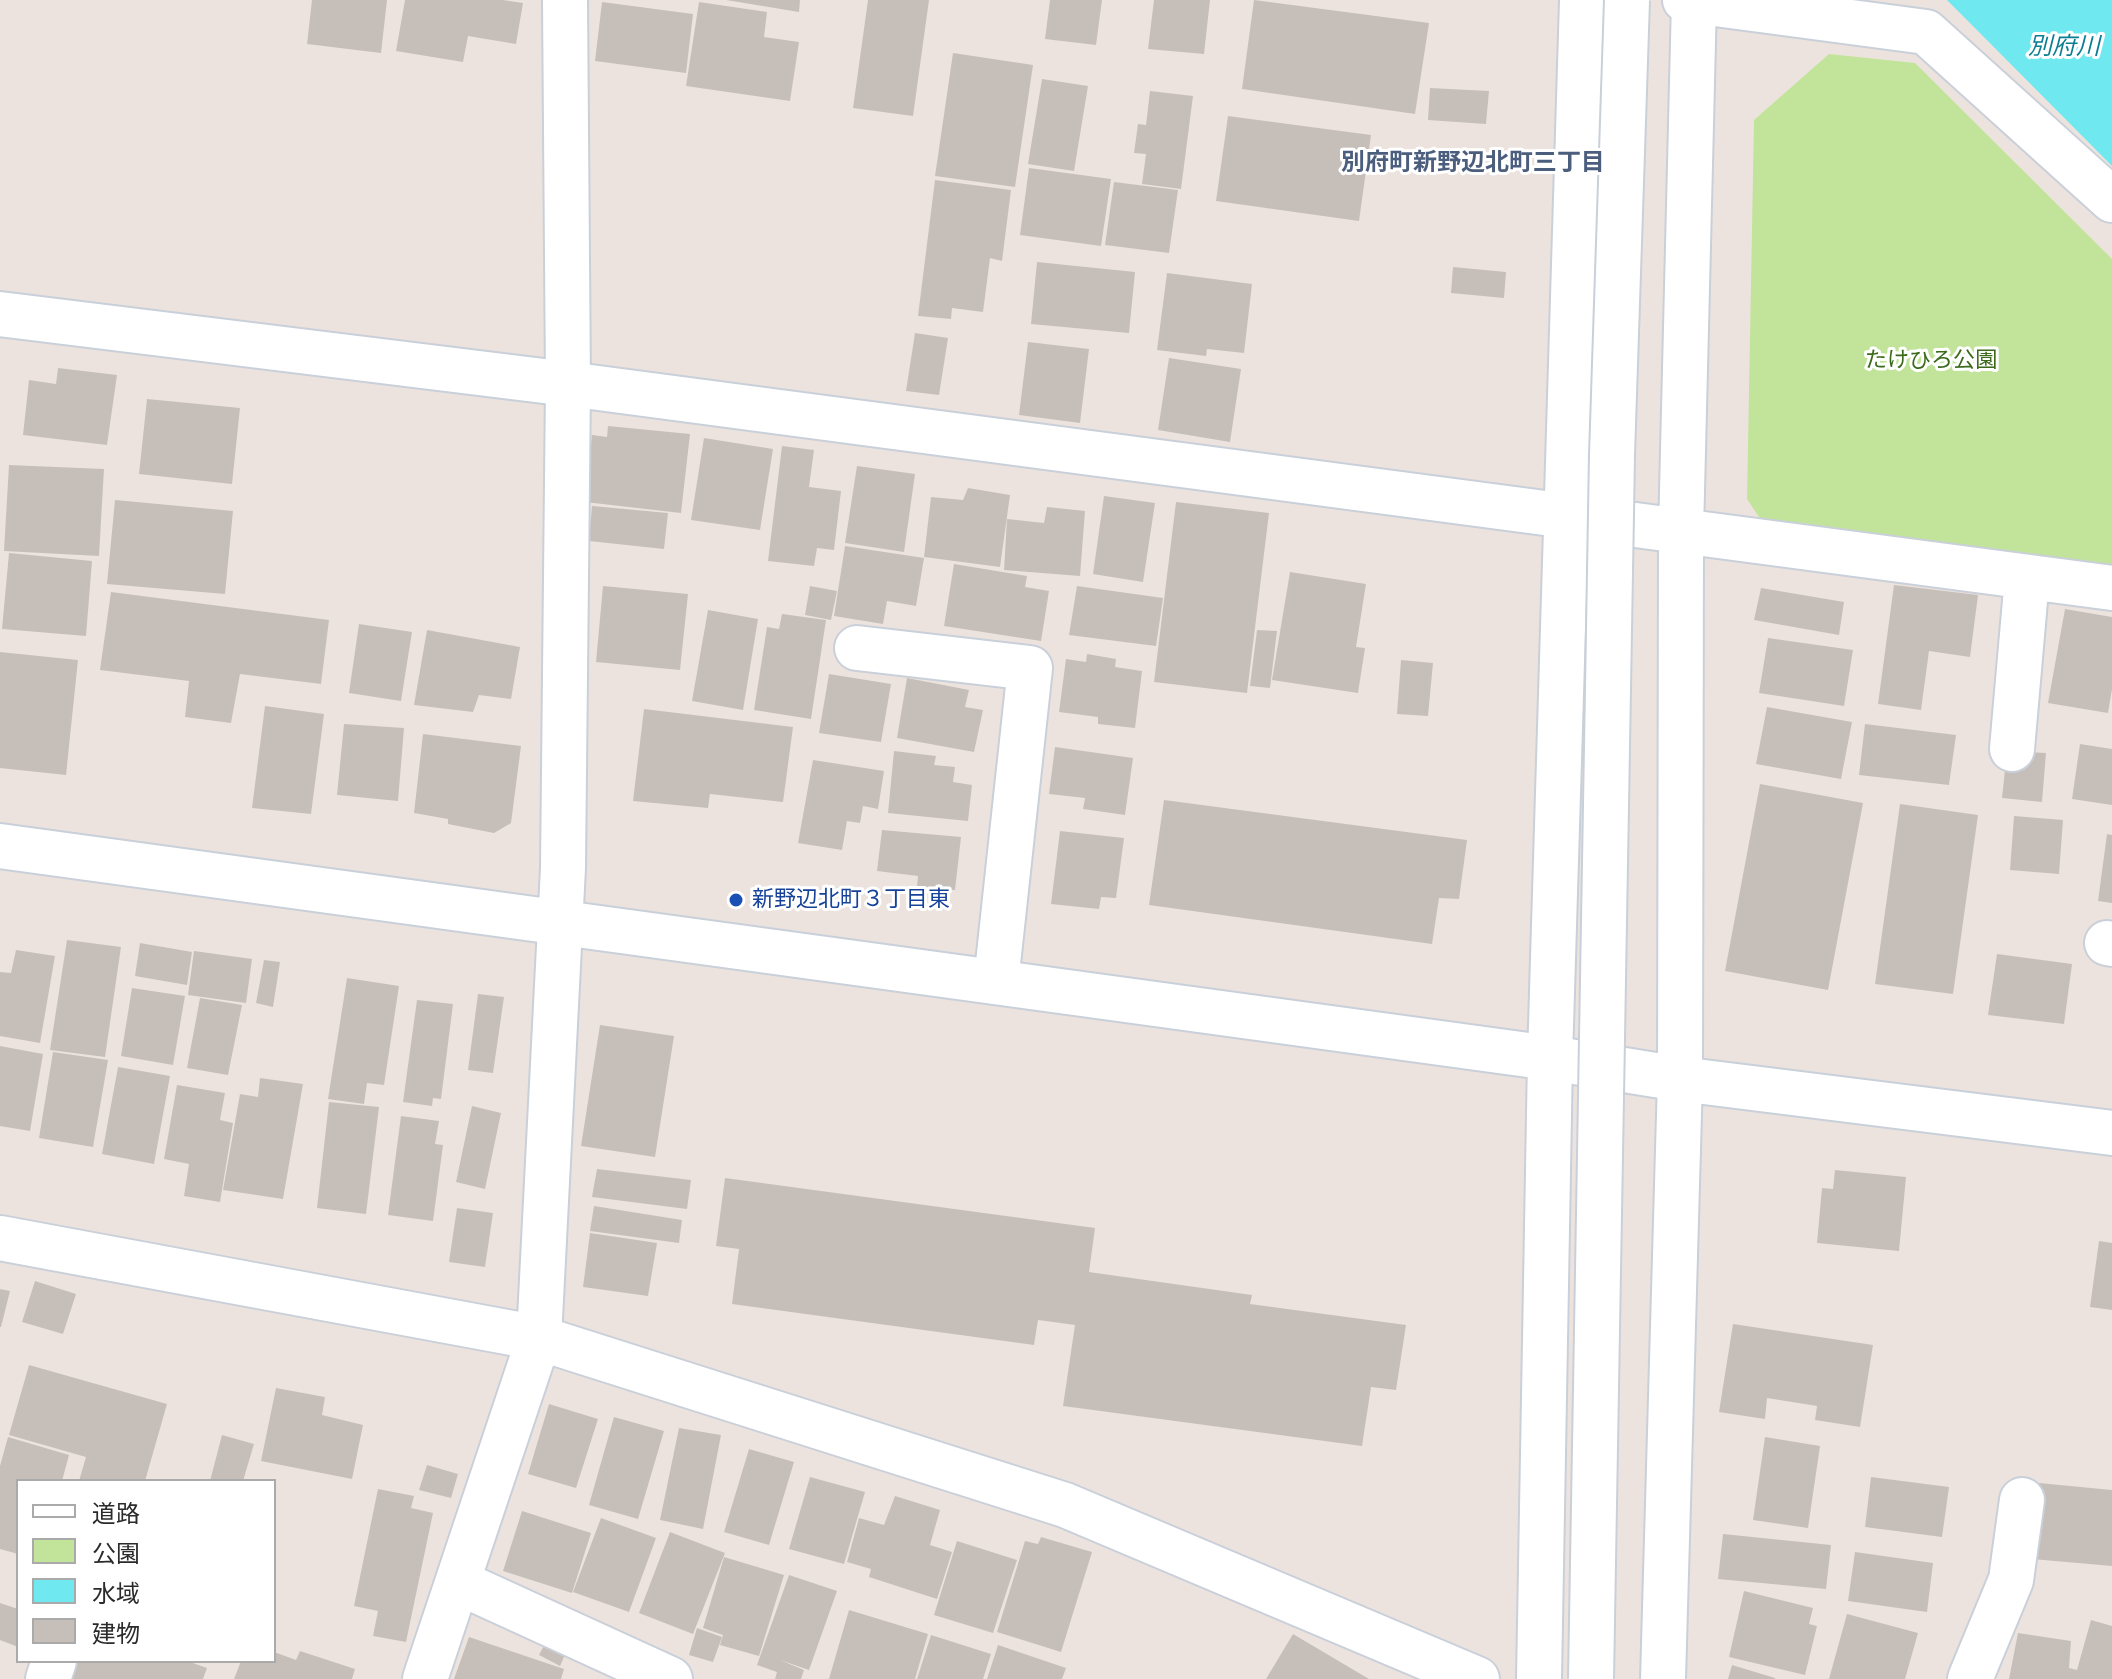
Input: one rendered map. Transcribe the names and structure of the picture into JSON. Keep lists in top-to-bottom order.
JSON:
{
  "districts": ["別府町新野辺北町三丁目"],
  "water": ["別府川"],
  "parks": ["たけひろ公園"],
  "places": ["新野辺北町３丁目東"],
  "legend": [
    "道路",
    "公園",
    "水域",
    "建物"
  ]
}
